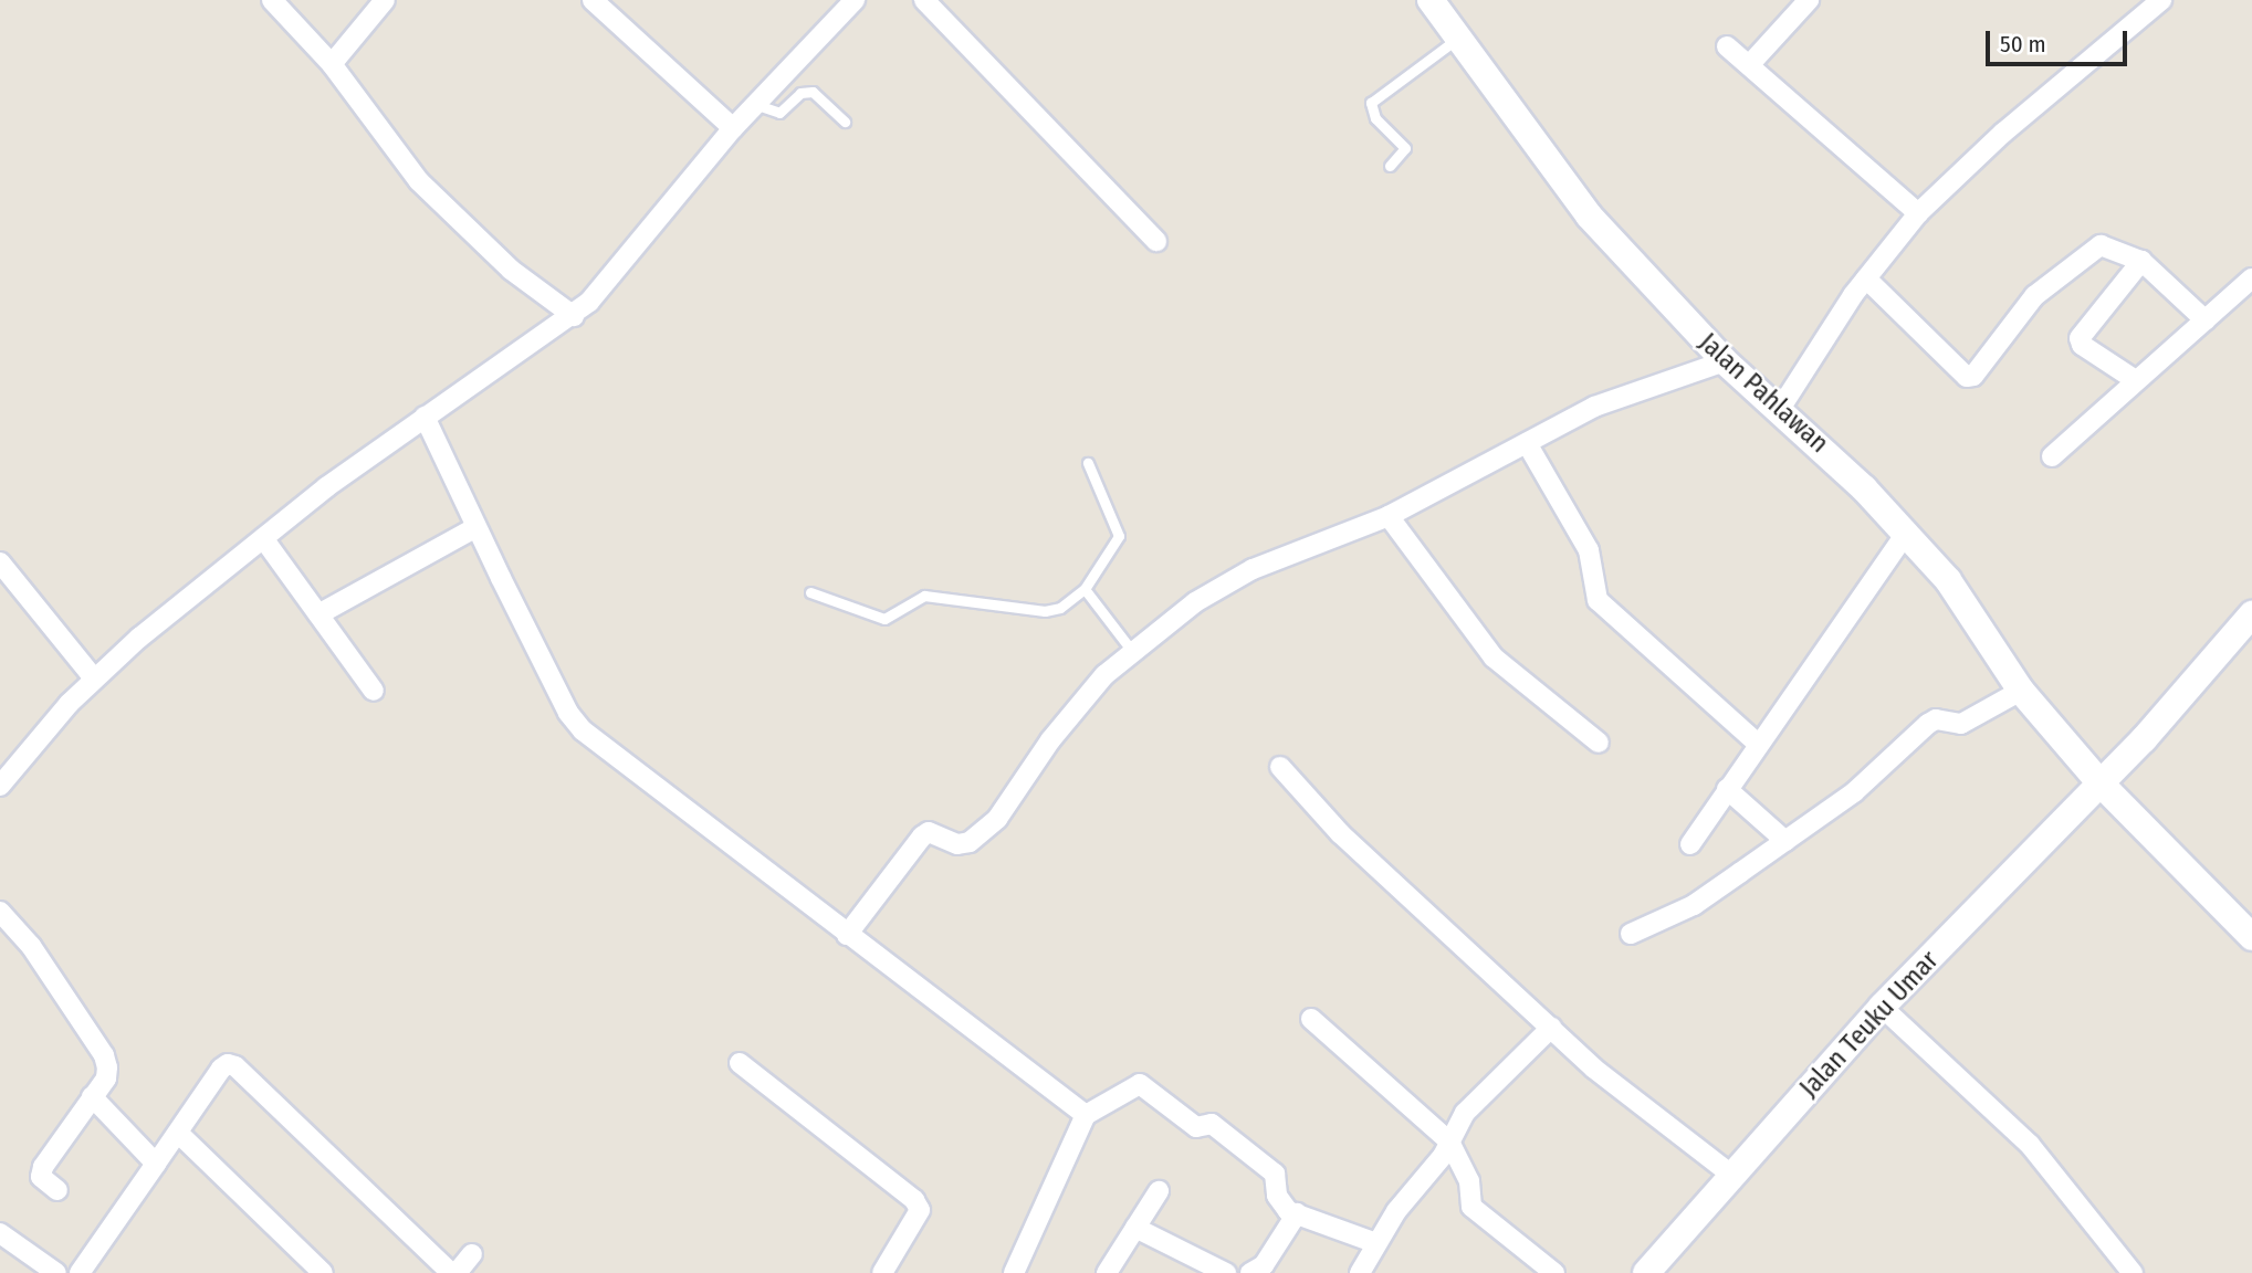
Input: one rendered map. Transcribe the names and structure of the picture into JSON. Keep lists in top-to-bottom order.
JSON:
{
  "streets": {
    "main road": ["Jalan Pahlawan", "Jalan Teuku Umar"]
  },
  "crossings": [
    ["Jalan Pahlawan", "Jalan Teuku Umar"]
  ],
  "scale_bar": "50 m"
}
